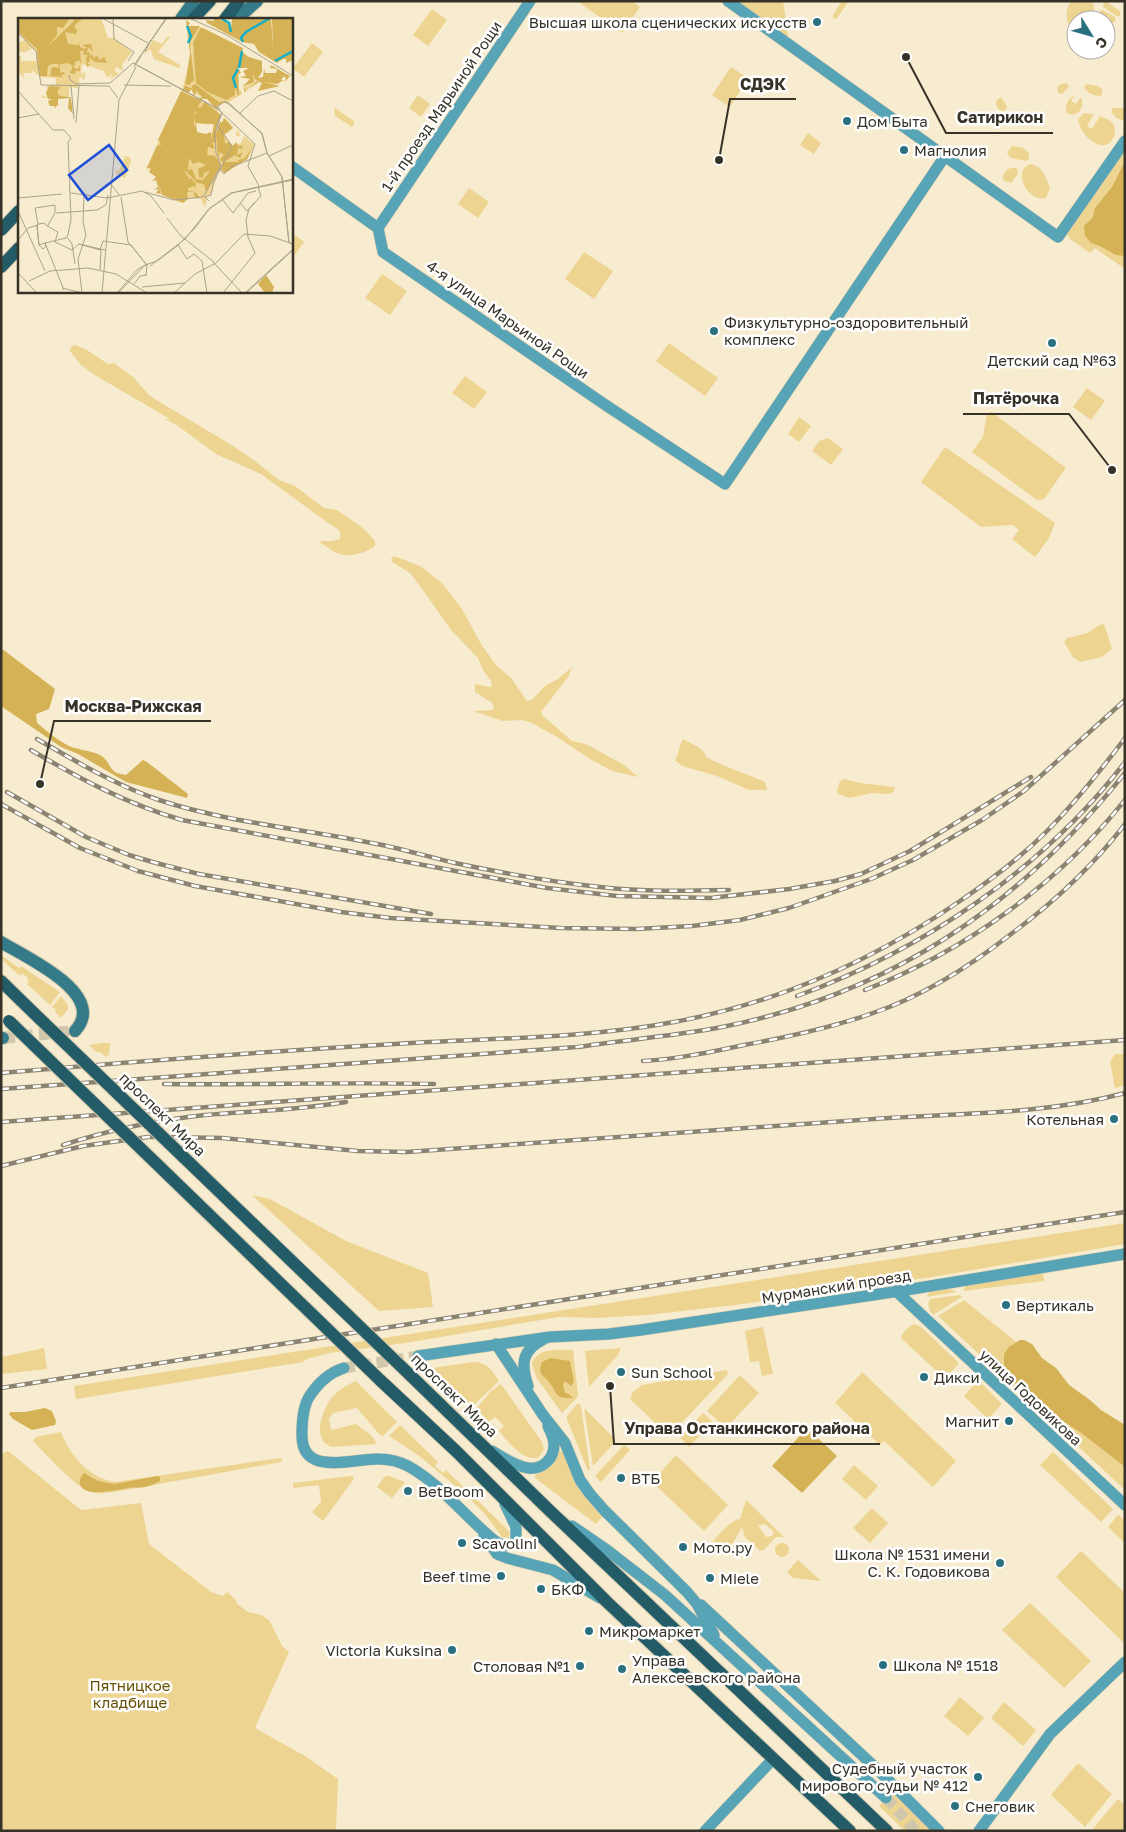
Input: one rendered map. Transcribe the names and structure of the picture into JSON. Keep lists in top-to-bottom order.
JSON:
{
  "streets": {
    "main road": ["проспект Мира"],
    "street": [
      "1-й проезд Марьиной Рощи",
      "4-я улица Марьиной Рощи",
      "Мурманский проезд",
      "улица Годовикова"
    ]
  },
  "crossings": [
    ["1-й проезд Марьиной Рощи", "4-я улица Марьиной Рощи"],
    ["Мурманский проезд", "улица Годовикова"]
  ],
  "parks": ["Пятницкое кладбище"],
  "places": [
    "Высшая школа сценических искусств",
    "Сатирикон",
    "Дом Быта",
    "Магнолия",
    "СДЭК",
    "Физкультурно-оздоровительный комплекс",
    "Детский сад №63",
    "Пятёрочка",
    "Москва-Рижская",
    "Котельная",
    "Вертикаль",
    "Sun School",
    "Дикси",
    "Управа Останкинского района",
    "Магнит",
    "ВТБ",
    "BetBoom",
    "Scavolini",
    "Мото.ру",
    "Школа № 1531 имени С. К. Годовикова",
    "Beef time",
    "Miele",
    "БКФ",
    "Микромаркет",
    "Victoria Kuksina",
    "Школа № 1518",
    "Столовая №1",
    "Управа Алексеевского района",
    "Судебный участок мирового судьи № 412",
    "Снеговик"
  ],
  "north": "bottom right"
}
